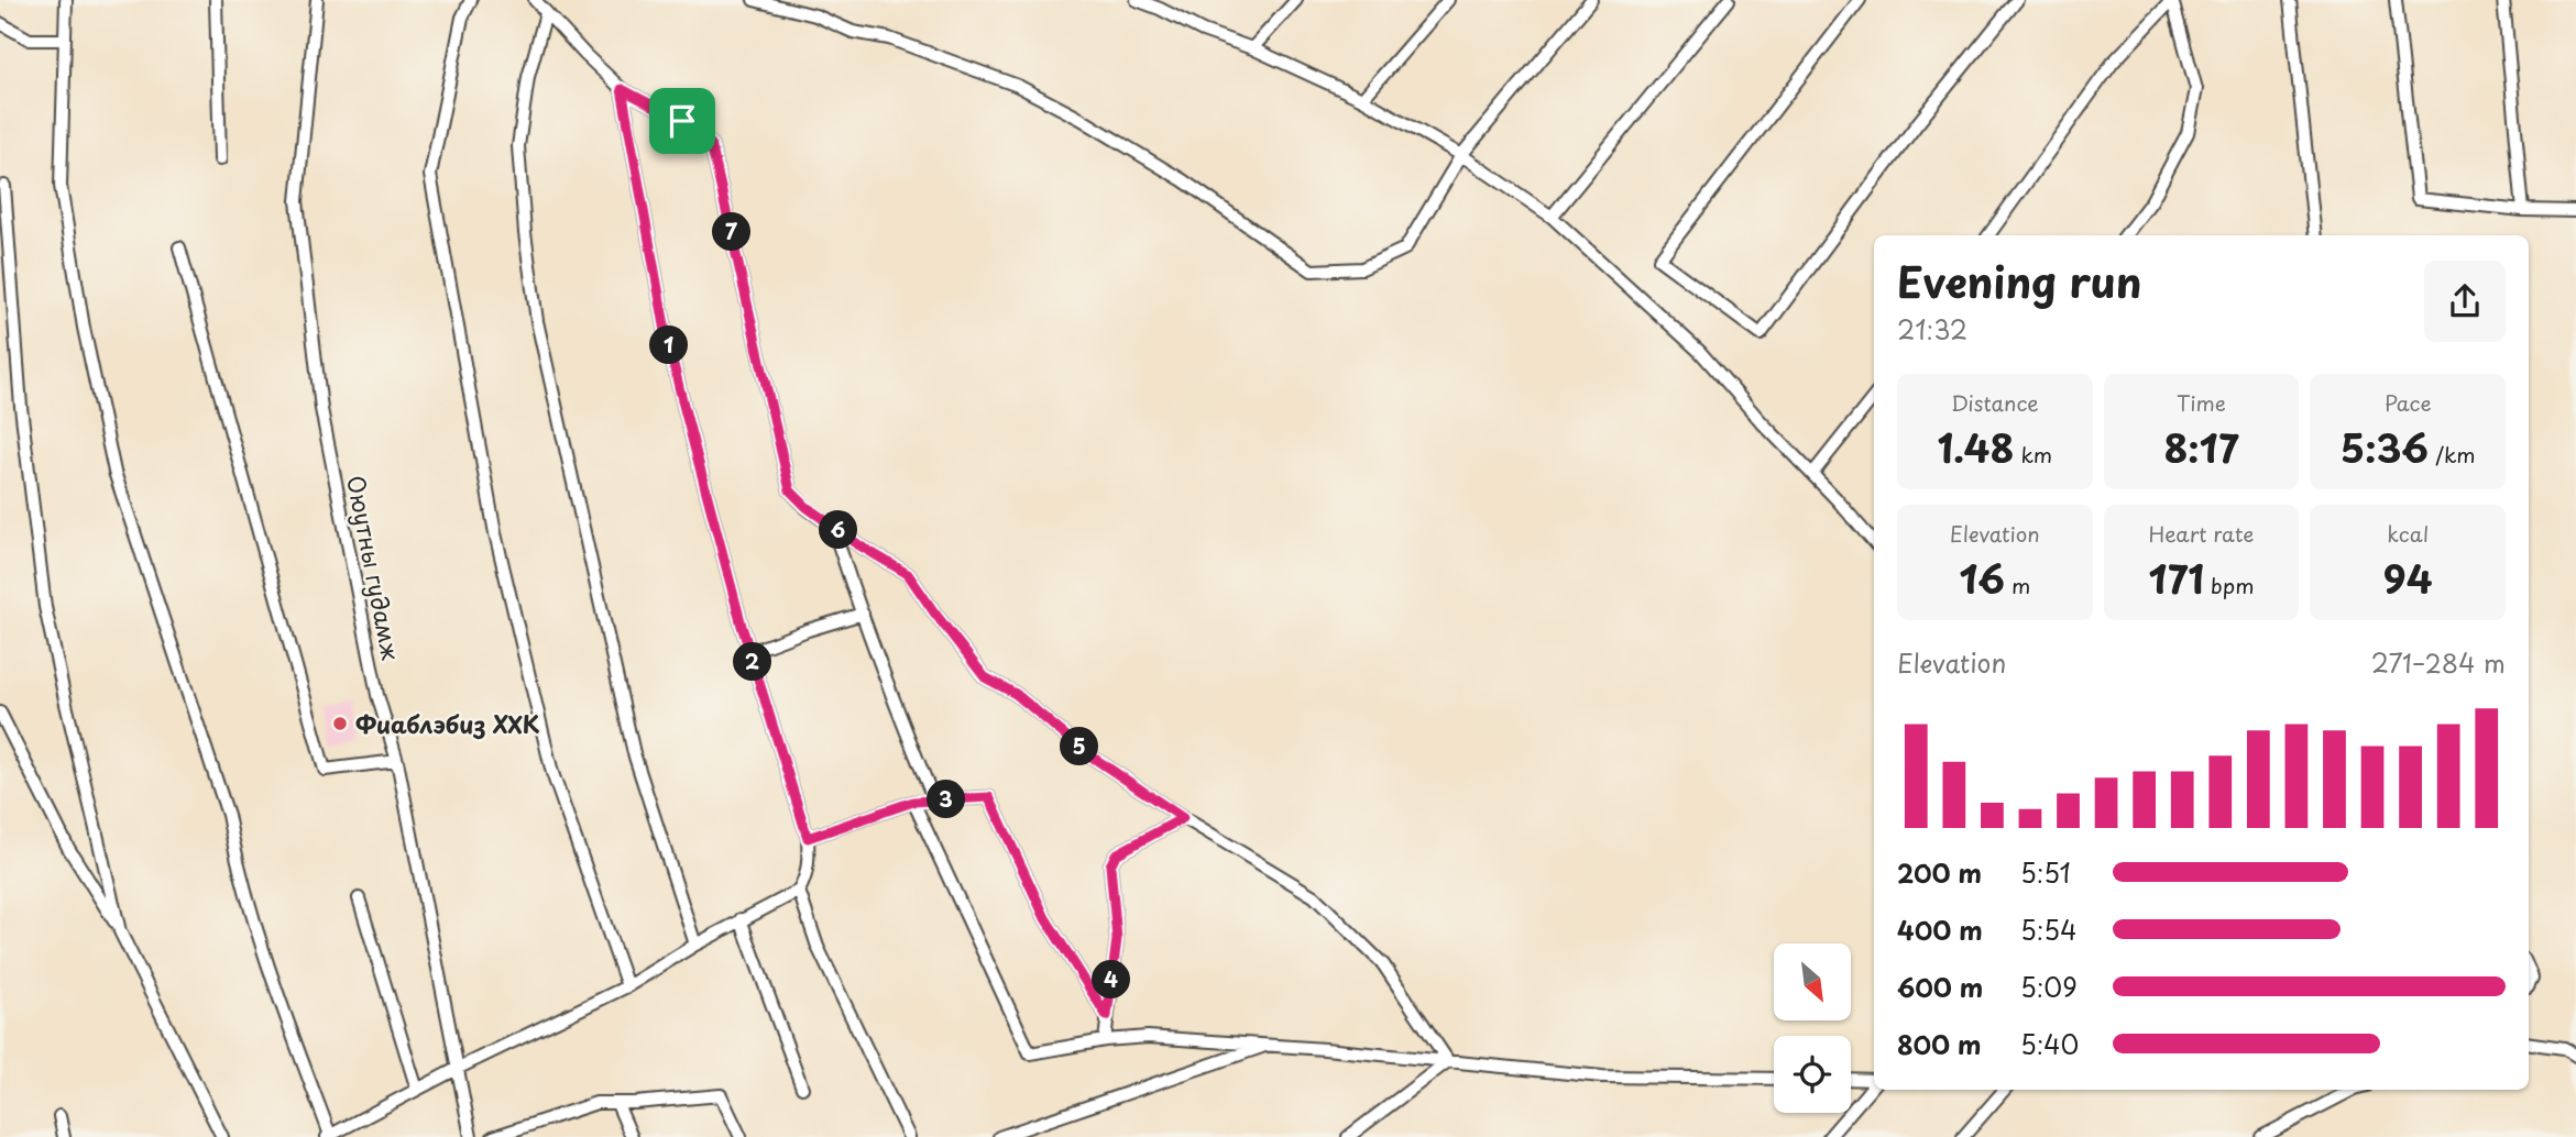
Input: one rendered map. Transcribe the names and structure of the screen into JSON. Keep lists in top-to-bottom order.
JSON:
{
  "streets": {
    "street": ["Оюутны гудамж"]
  },
  "places": ["Фиаблэбиз ХХК"],
  "north": "bottom right",
  "page": {
    "pins": [
      "7",
      "1",
      "6",
      "2",
      "5",
      "3",
      "4"
    ],
    "heading": ["Evening run", "21:32"],
    "stats": [
      ["Distance", "1.48 km"],
      ["Time", "8:17"],
      ["Pace", "5:36 /km"],
      ["Elevation", "16 m"],
      ["Heart rate", "171 bpm"],
      ["kcal", "94"]
    ],
    "chart": ["Elevation", "271–284 m"],
    "list": [
      {
        "name": "200 m",
        "note": "5:51"
      },
      {
        "name": "400 m",
        "note": "5:54"
      },
      {
        "name": "600 m",
        "note": "5:09"
      },
      {
        "name": "800 m",
        "note": "5:40"
      }
    ]
  }
}
